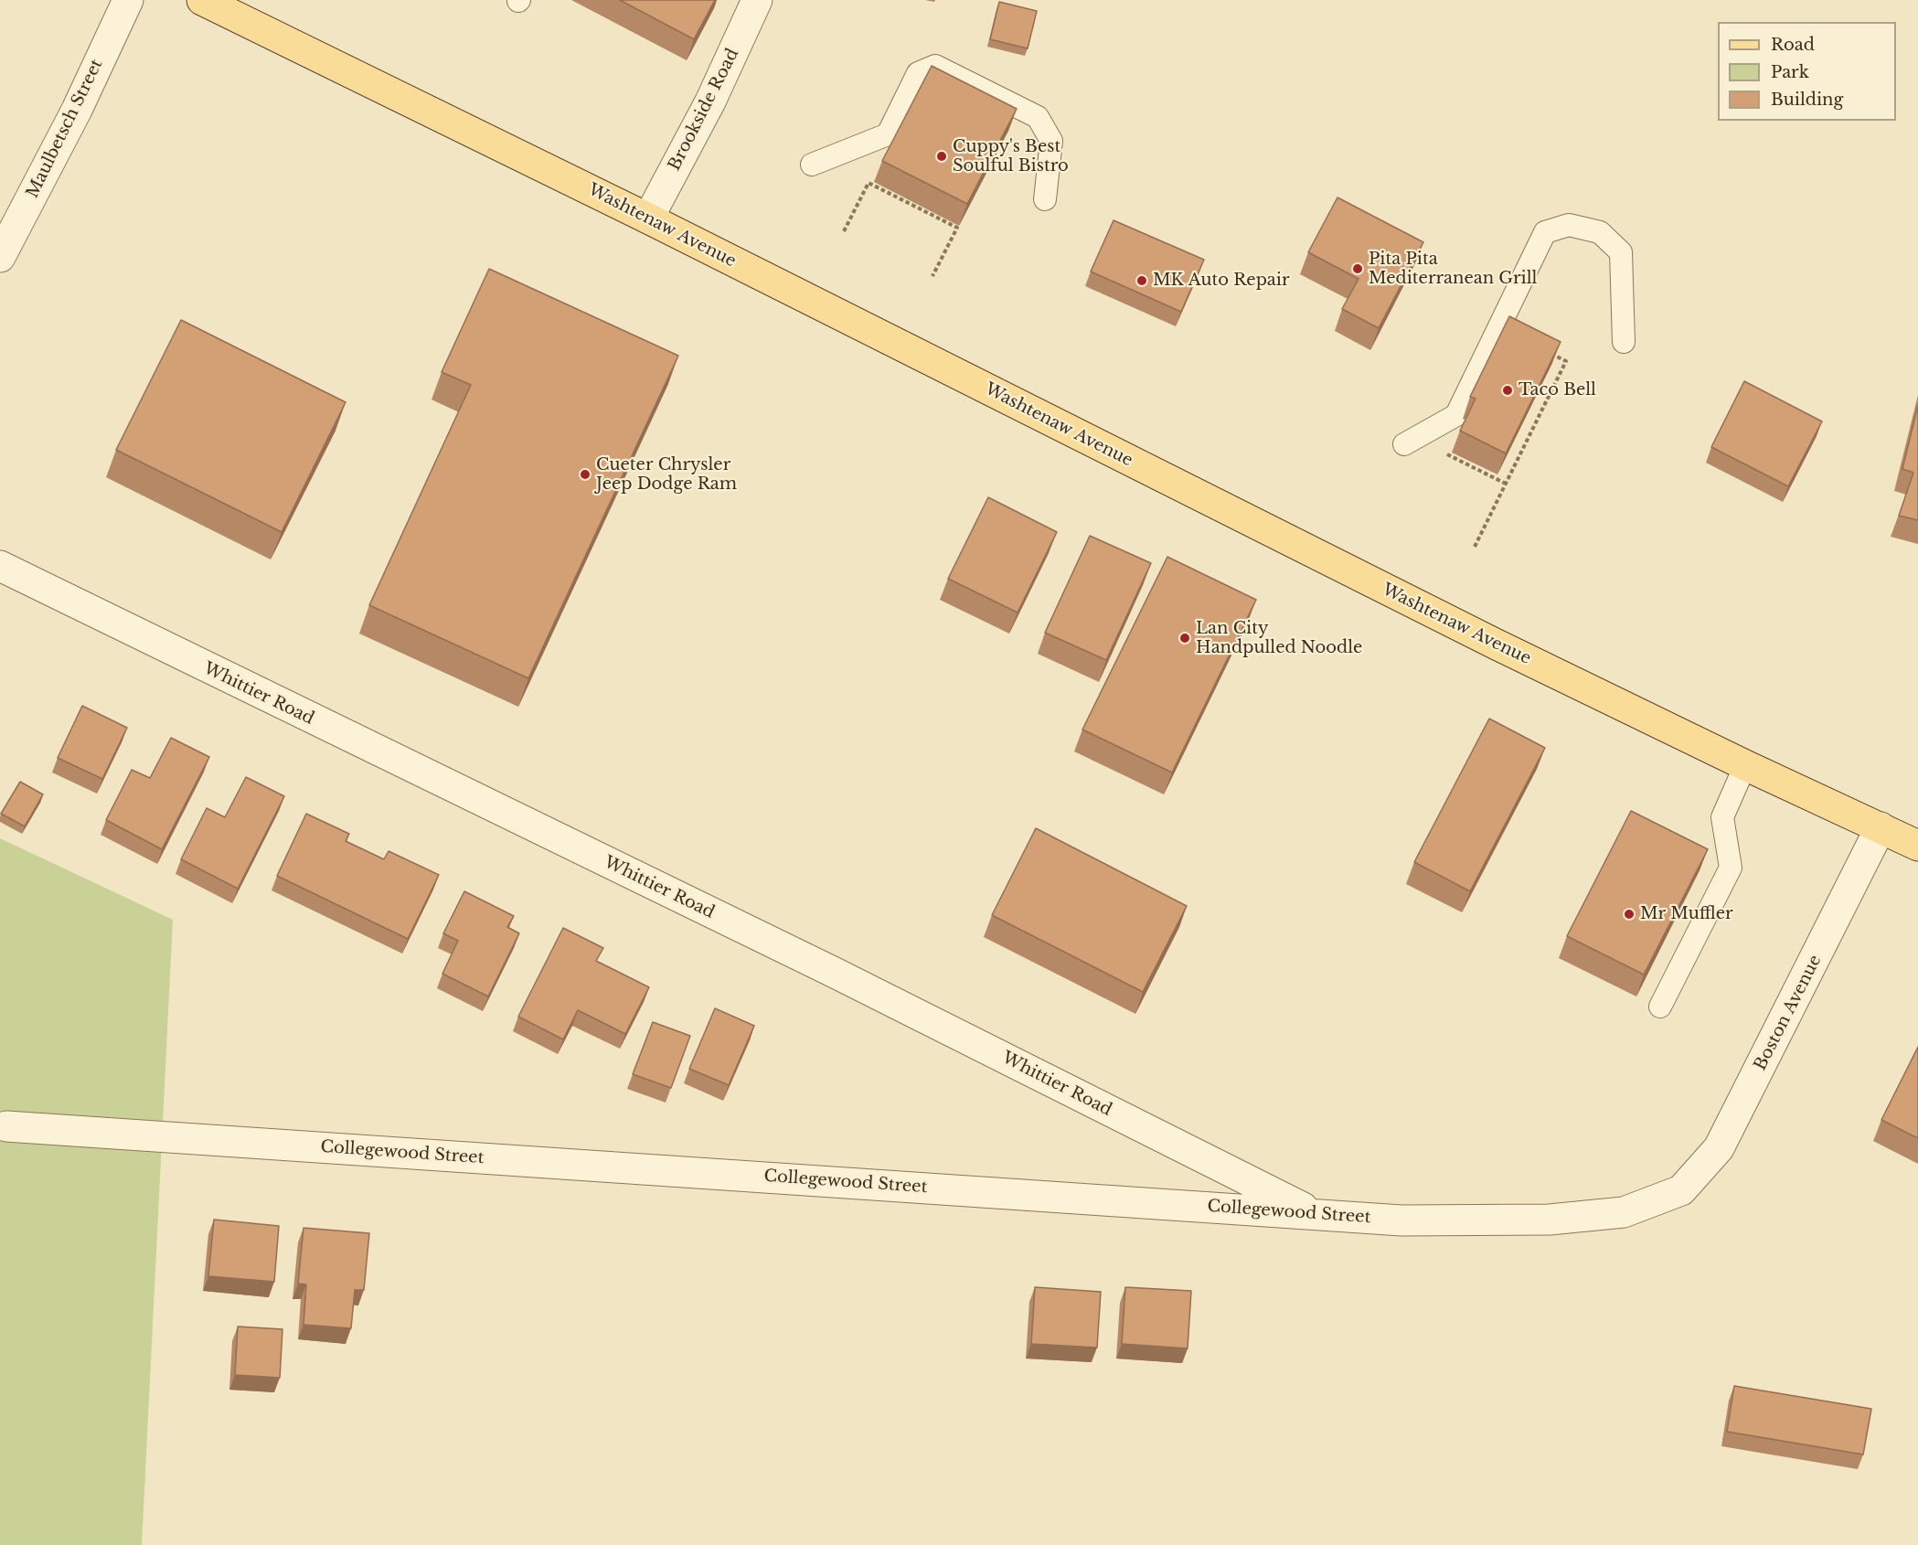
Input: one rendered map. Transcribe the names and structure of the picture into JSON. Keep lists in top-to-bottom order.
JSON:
{
  "streets": {
    "main road": ["Washtenaw Avenue"],
    "street": [
      "Brookside Road",
      "Maulbetsch Street",
      "Whittier Road",
      "Boston Avenue",
      "Collegewood Street"
    ]
  },
  "crossings": [
    ["Brookside Road", "Washtenaw Avenue"],
    ["Washtenaw Avenue", "Boston Avenue"],
    ["Whittier Road", "Collegewood Street"],
    ["Boston Avenue", "Collegewood Street"]
  ],
  "places": [
    "Cuppy's Best Soulful Bistro",
    "Pita Pita Mediterranean Grill",
    "MK Auto Repair",
    "Taco Bell",
    "Cueter Chrysler Jeep Dodge Ram",
    "Lan City Handpulled Noodle",
    "Mr Muffler"
  ],
  "legend": ["Road", "Park", "Building"]
}
